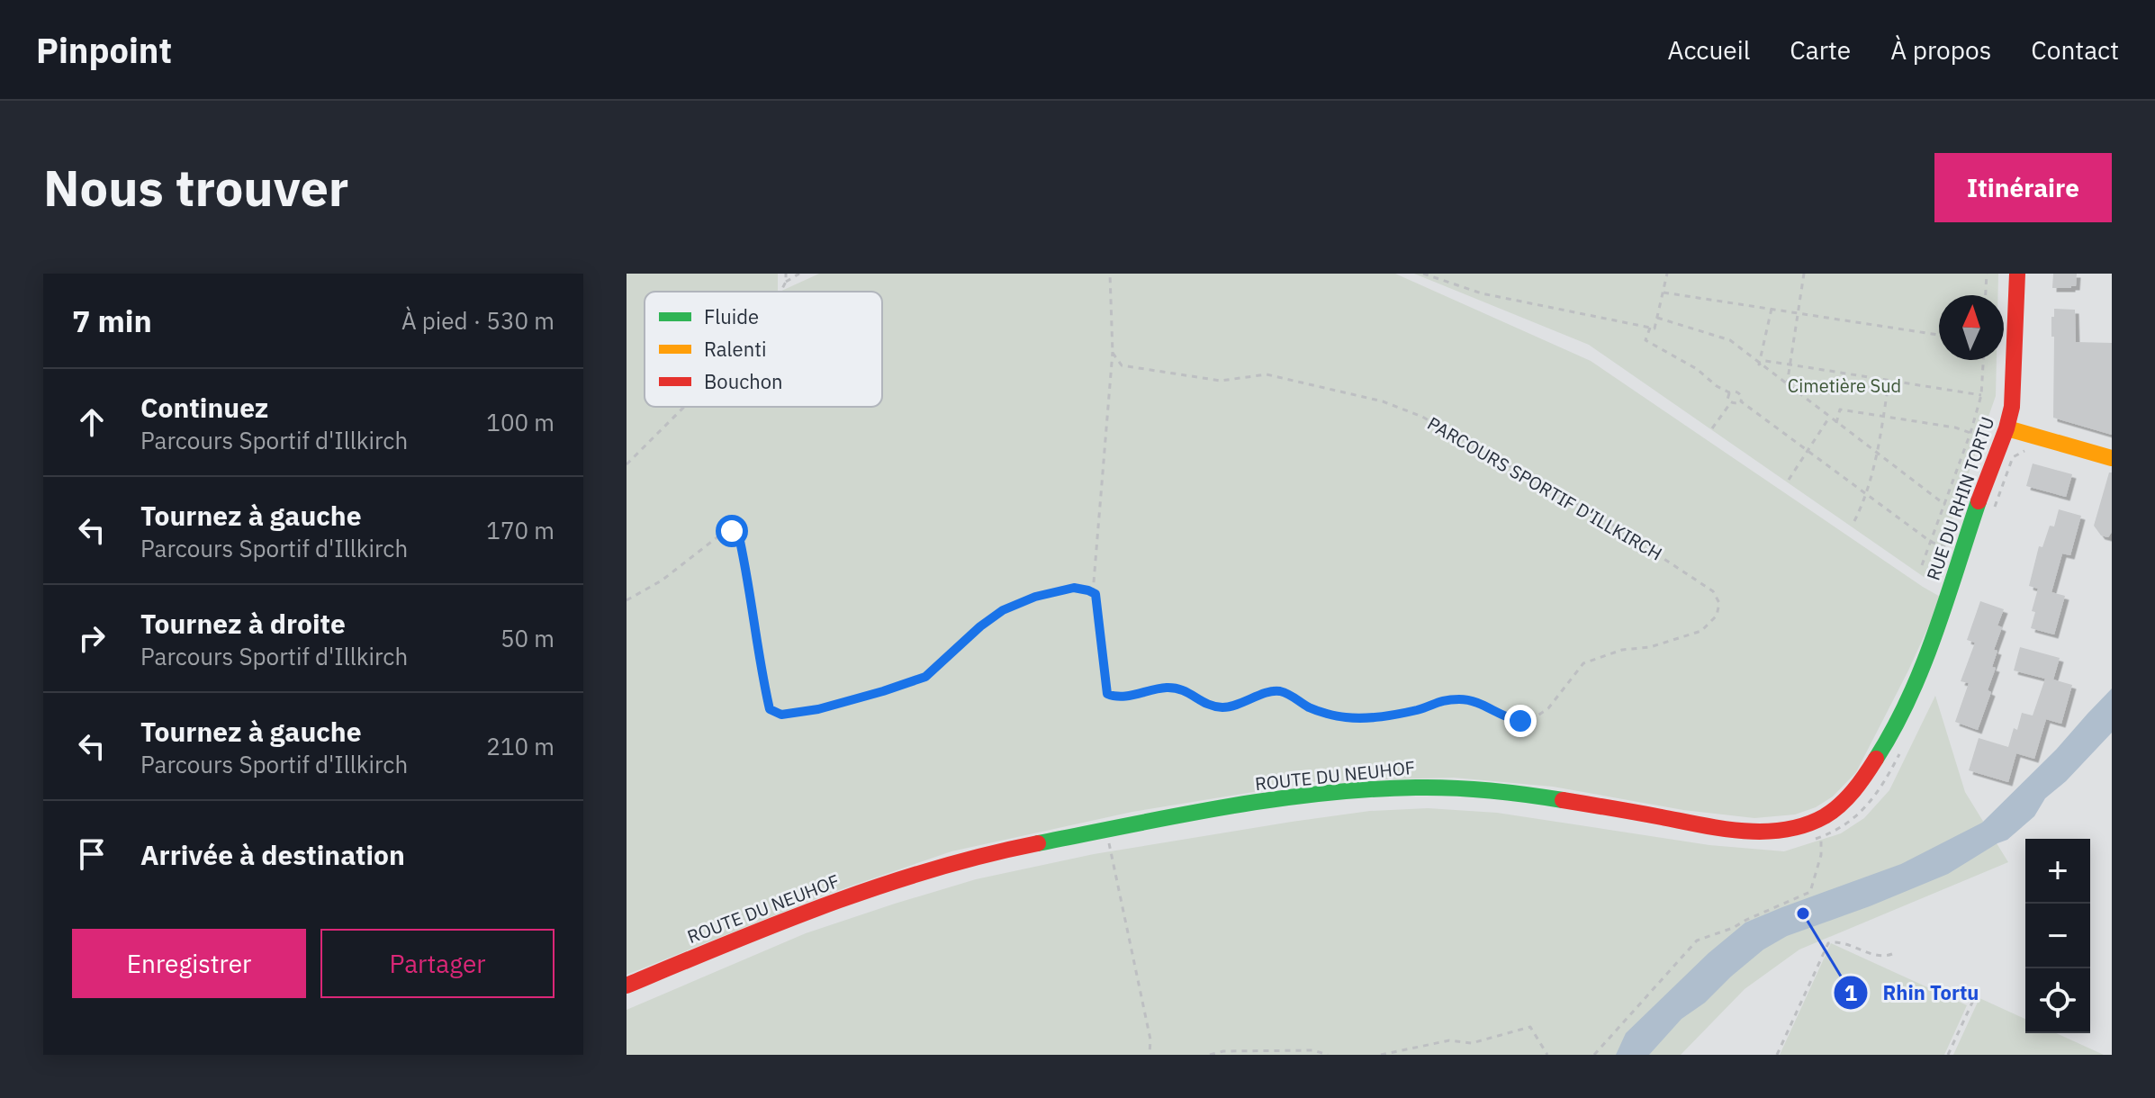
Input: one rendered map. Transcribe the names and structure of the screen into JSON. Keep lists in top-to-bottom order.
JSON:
{
  "streets": {
    "street": ["RUE DU RHIN TORTU", "ROUTE DU NEUHOF"],
    "path": ["PARCOURS SPORTIF D'ILLKIRCH"]
  },
  "crossings": [
    ["RUE DU RHIN TORTU", "ROUTE DU NEUHOF"]
  ],
  "parks": ["Cimetière Sud"],
  "places": ["Rhin Tortu"],
  "legend": ["Fluide", "Ralenti", "Bouchon"],
  "north": "top",
  "page": {
    "header": "Pinpoint",
    "nav": [
      "Accueil",
      "Carte",
      "À propos",
      "Contact"
    ],
    "buttons": [
      "Itinéraire",
      ["Enregistrer", "Partager"]
    ],
    "title": "Nous trouver",
    "heading": ["7 min", "À pied · 530 m"],
    "list": [
      ["Continuez", "Parcours Sportif d'Illkirch", "100 m"],
      ["Tournez à gauche", "Parcours Sportif d'Illkirch", "170 m"],
      ["Tournez à droite", "Parcours Sportif d'Illkirch", "50 m"],
      ["Tournez à gauche", "Parcours Sportif d'Illkirch", "210 m"],
      "Arrivée à destination"
    ],
    "map_buttons": ["+", "−"]
  }
}
